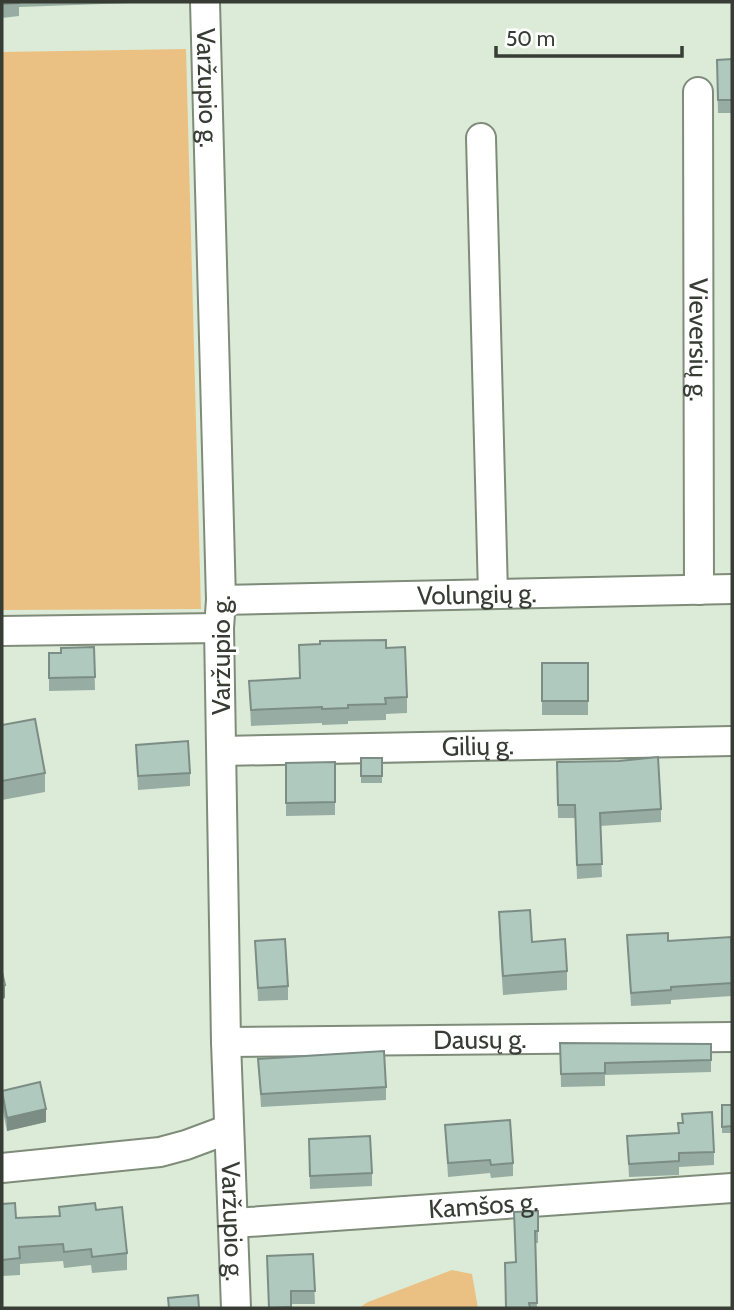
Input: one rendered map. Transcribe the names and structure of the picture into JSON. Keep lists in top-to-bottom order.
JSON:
{
  "streets": {
    "street": [
      "Varžupio g.",
      "Vieversių g.",
      "Volungių g.",
      "Gilių g.",
      "Dausų g.",
      "Kamšos g."
    ]
  },
  "crossings": [
    ["Varžupio g.", "Volungių g."],
    ["Varžupio g.", "Gilių g."],
    ["Varžupio g.", "Dausų g."],
    ["Varžupio g.", "Kamšos g."],
    ["Vieversių g.", "Volungių g."]
  ],
  "scale_bar": "50 m"
}
